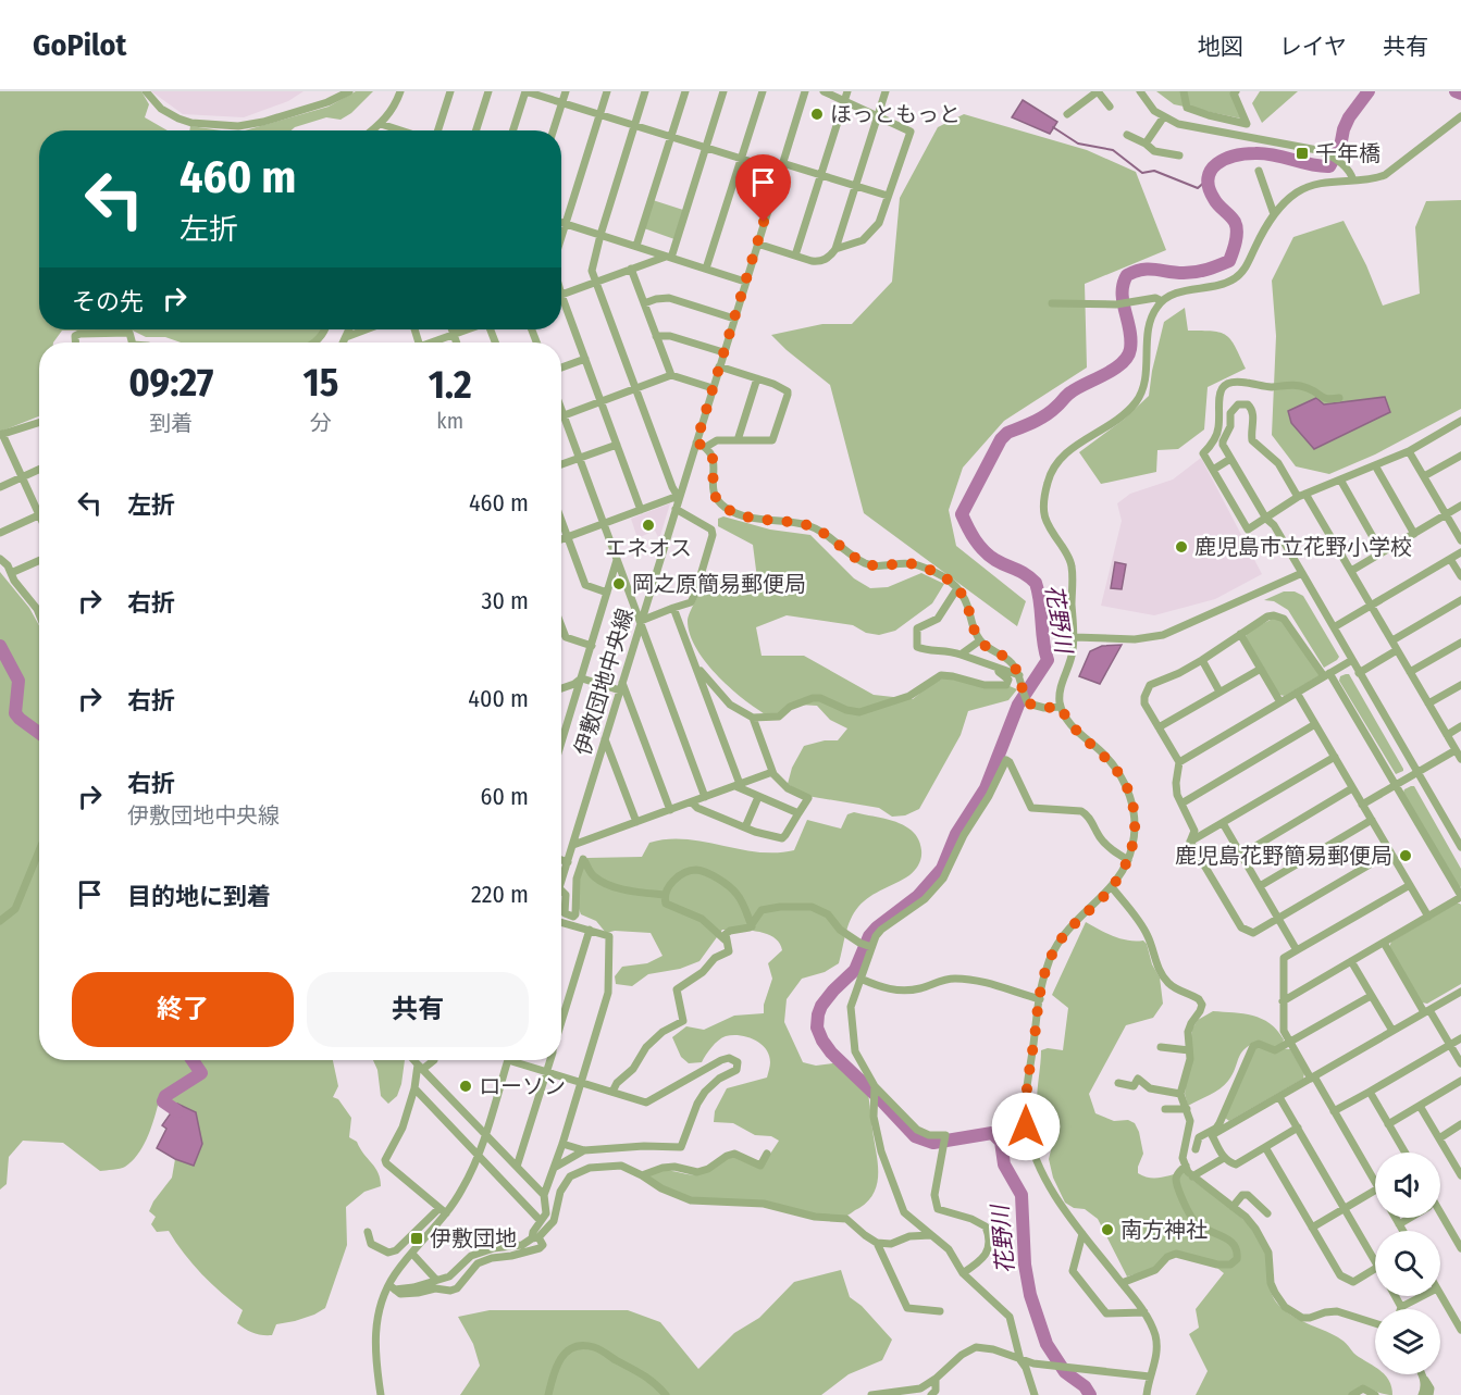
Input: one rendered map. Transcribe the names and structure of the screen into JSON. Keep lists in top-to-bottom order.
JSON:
{
  "streets": {
    "street": ["伊敷団地中央線"]
  },
  "water": ["花野川"],
  "places": {
    "other": [
      "ほっともっと",
      "エネオス",
      "鹿児島市立花野小学校",
      "岡之原簡易郵便局",
      "鹿児島花野簡易郵便局",
      "ローソン",
      "南方神社"
    ],
    "transit": ["千年橋", "伊敷団地"]
  },
  "page": {
    "header": "GoPilot",
    "nav": ["地図", "レイヤ", "共有"],
    "turn": ["460 m", "左折"],
    "then": "その先",
    "eta": [
      "09:27",
      "到着",
      "15",
      "分",
      "1.2",
      "km"
    ],
    "list": [
      {
        "name": "左折",
        "value": "460 m"
      },
      {
        "name": "右折",
        "value": "30 m"
      },
      {
        "name": "右折",
        "value": "400 m"
      },
      {
        "name": "右折",
        "note": "伊敷団地中央線",
        "value": "60 m"
      },
      {
        "name": "目的地に到着",
        "value": "220 m"
      }
    ],
    "buttons": ["終了", "共有"]
  }
}
